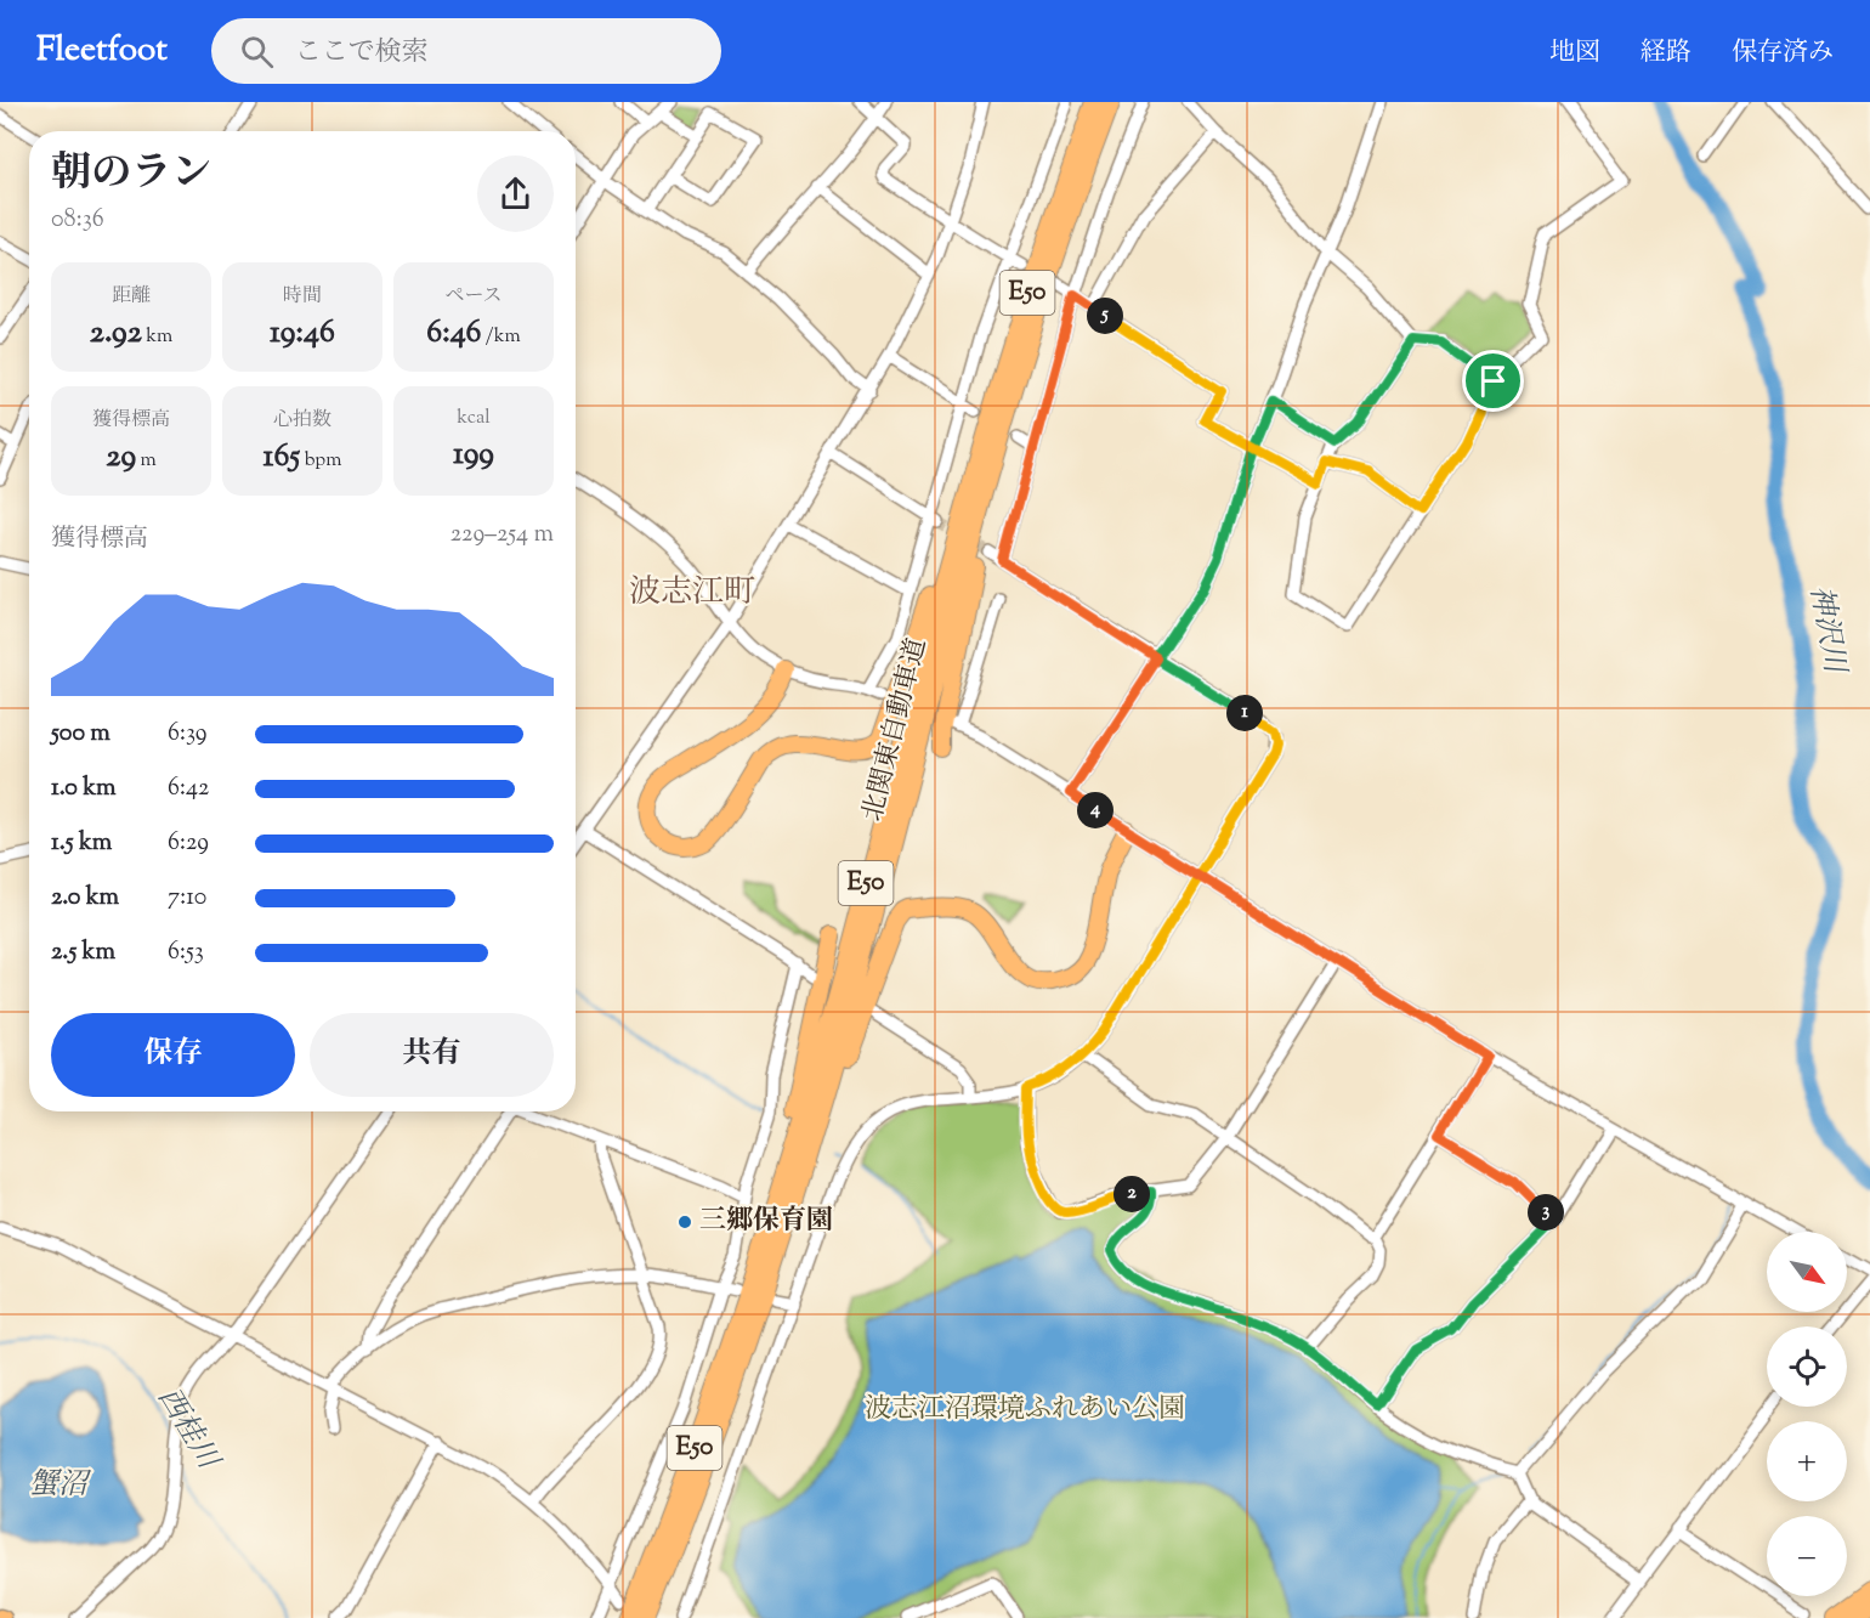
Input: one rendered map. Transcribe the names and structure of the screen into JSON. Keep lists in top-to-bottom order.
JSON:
{
  "streets": {
    "highway": ["E50", "北関東自動車道"]
  },
  "districts": ["波志江町"],
  "water": ["神沢川", "西桂川", "蟹沼"],
  "parks": ["波志江沼環境ふれあい公園"],
  "places": ["三郷保育園"],
  "north": "bottom right",
  "page": {
    "header": "Fleetfoot",
    "search": "ここで検索",
    "nav": ["地図", "経路", "保存済み"],
    "heading": ["朝のラン", "08:36"],
    "stats": [
      ["距離", "2.92 km"],
      ["時間", "19:46"],
      ["ペース", "6:46 /km"],
      ["獲得標高", "29 m"],
      ["心拍数", "165 bpm"],
      ["kcal", "199"]
    ],
    "pins": [
      "5",
      "1",
      "4",
      "2",
      "3"
    ],
    "chart": ["獲得標高", "229–254 m"],
    "list": [
      {
        "name": "500 m",
        "note": "6:39"
      },
      {
        "name": "1.0 km",
        "note": "6:42"
      },
      {
        "name": "1.5 km",
        "note": "6:29"
      },
      {
        "name": "2.0 km",
        "note": "7:10"
      },
      {
        "name": "2.5 km",
        "note": "6:53"
      }
    ],
    "buttons": ["保存", "共有"],
    "map_buttons": ["+", "−"]
  }
}
